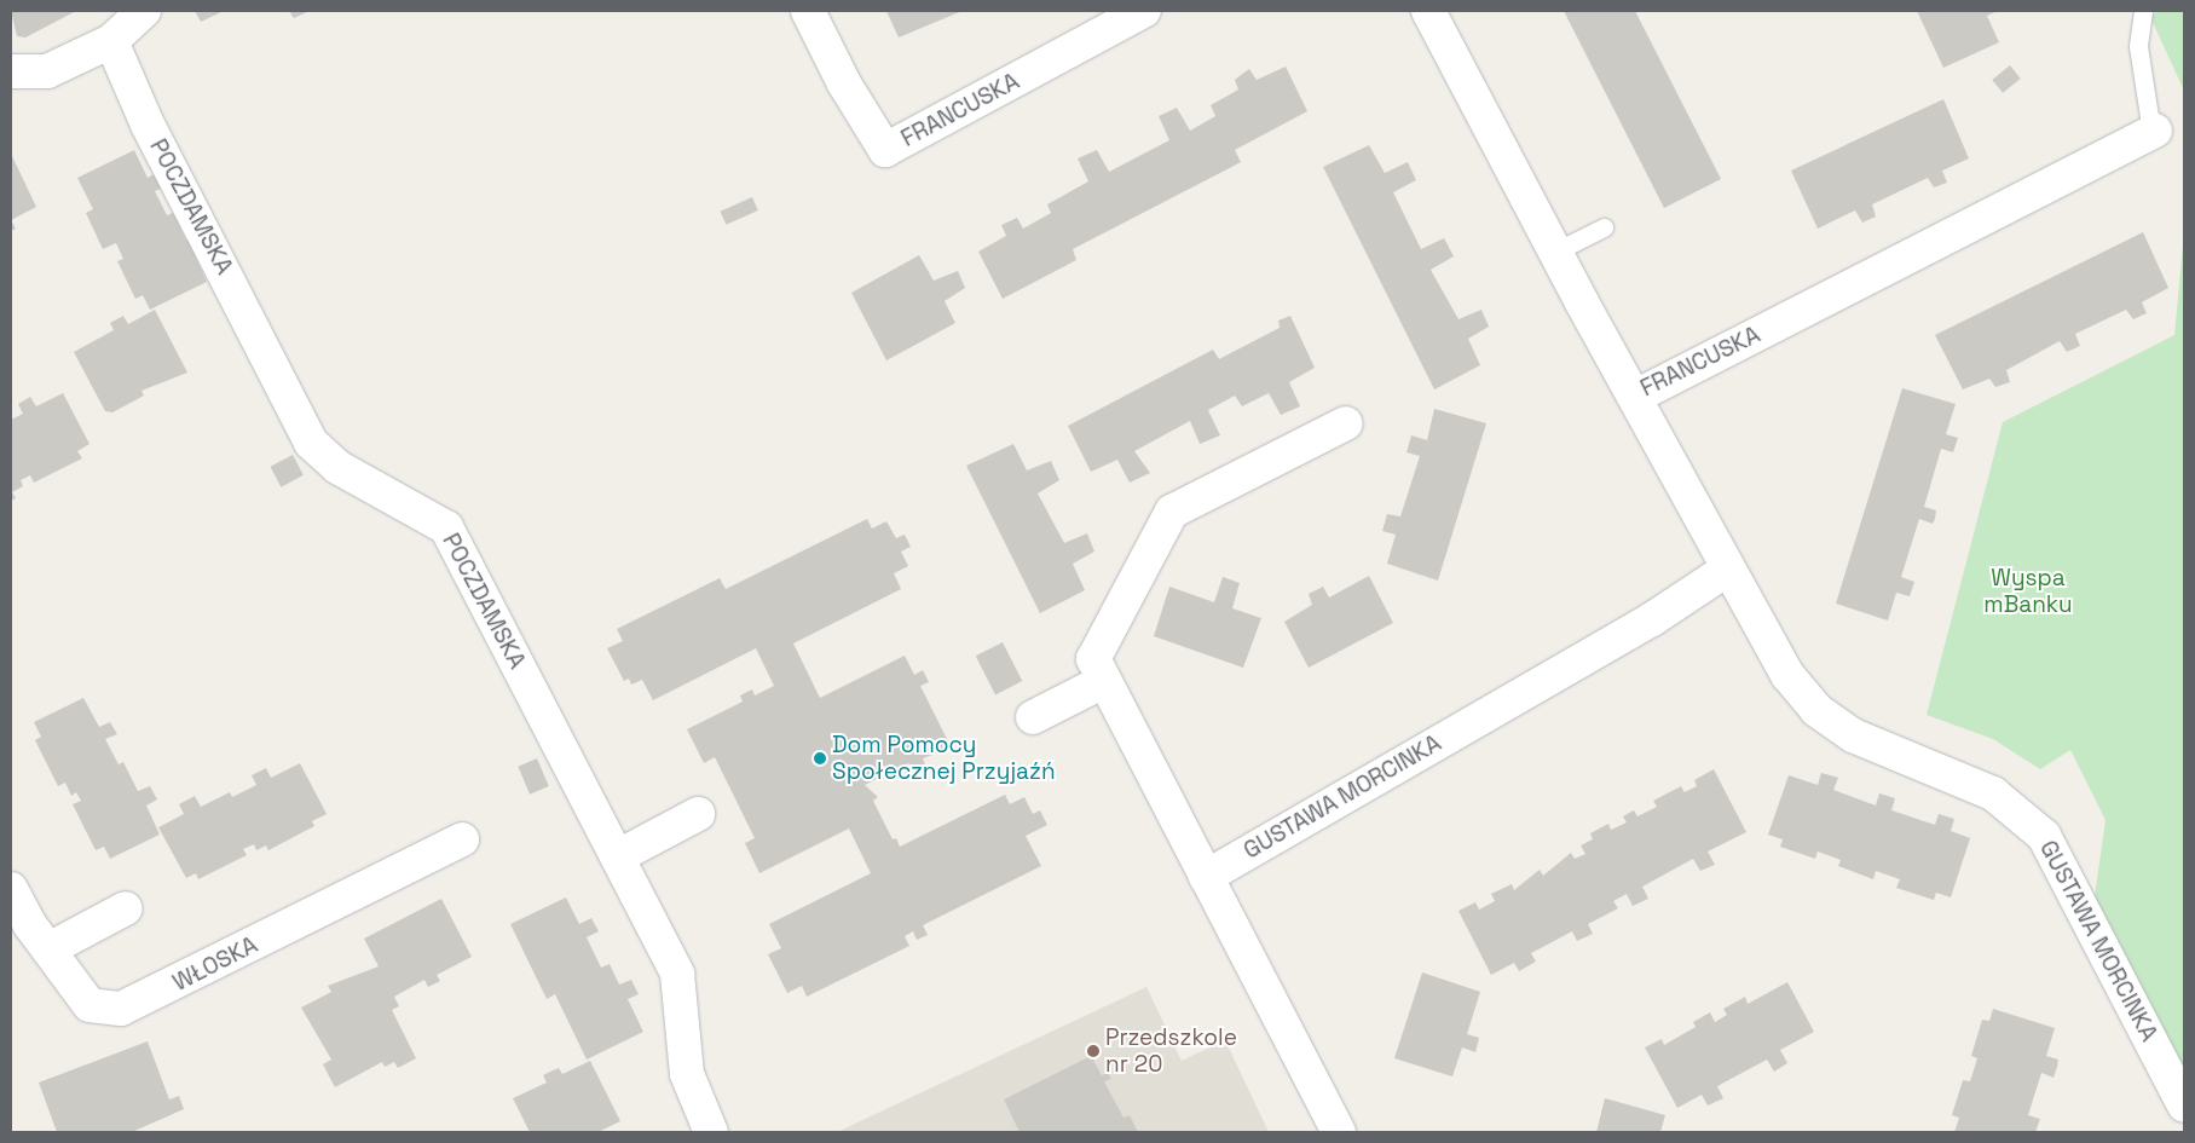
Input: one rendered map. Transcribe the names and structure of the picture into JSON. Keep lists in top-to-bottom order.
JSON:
{
  "streets": {
    "street": [
      "FRANCUSKA",
      "POCZDAMSKA",
      "GUSTAWA MORCINKA",
      "WŁOSKA"
    ]
  },
  "crossings": [
    ["FRANCUSKA", "GUSTAWA MORCINKA"]
  ],
  "parks": ["Wyspa mBanku"],
  "places": ["Dom Pomocy Społecznej Przyjaźń", "Przedszkole nr 20"]
}
